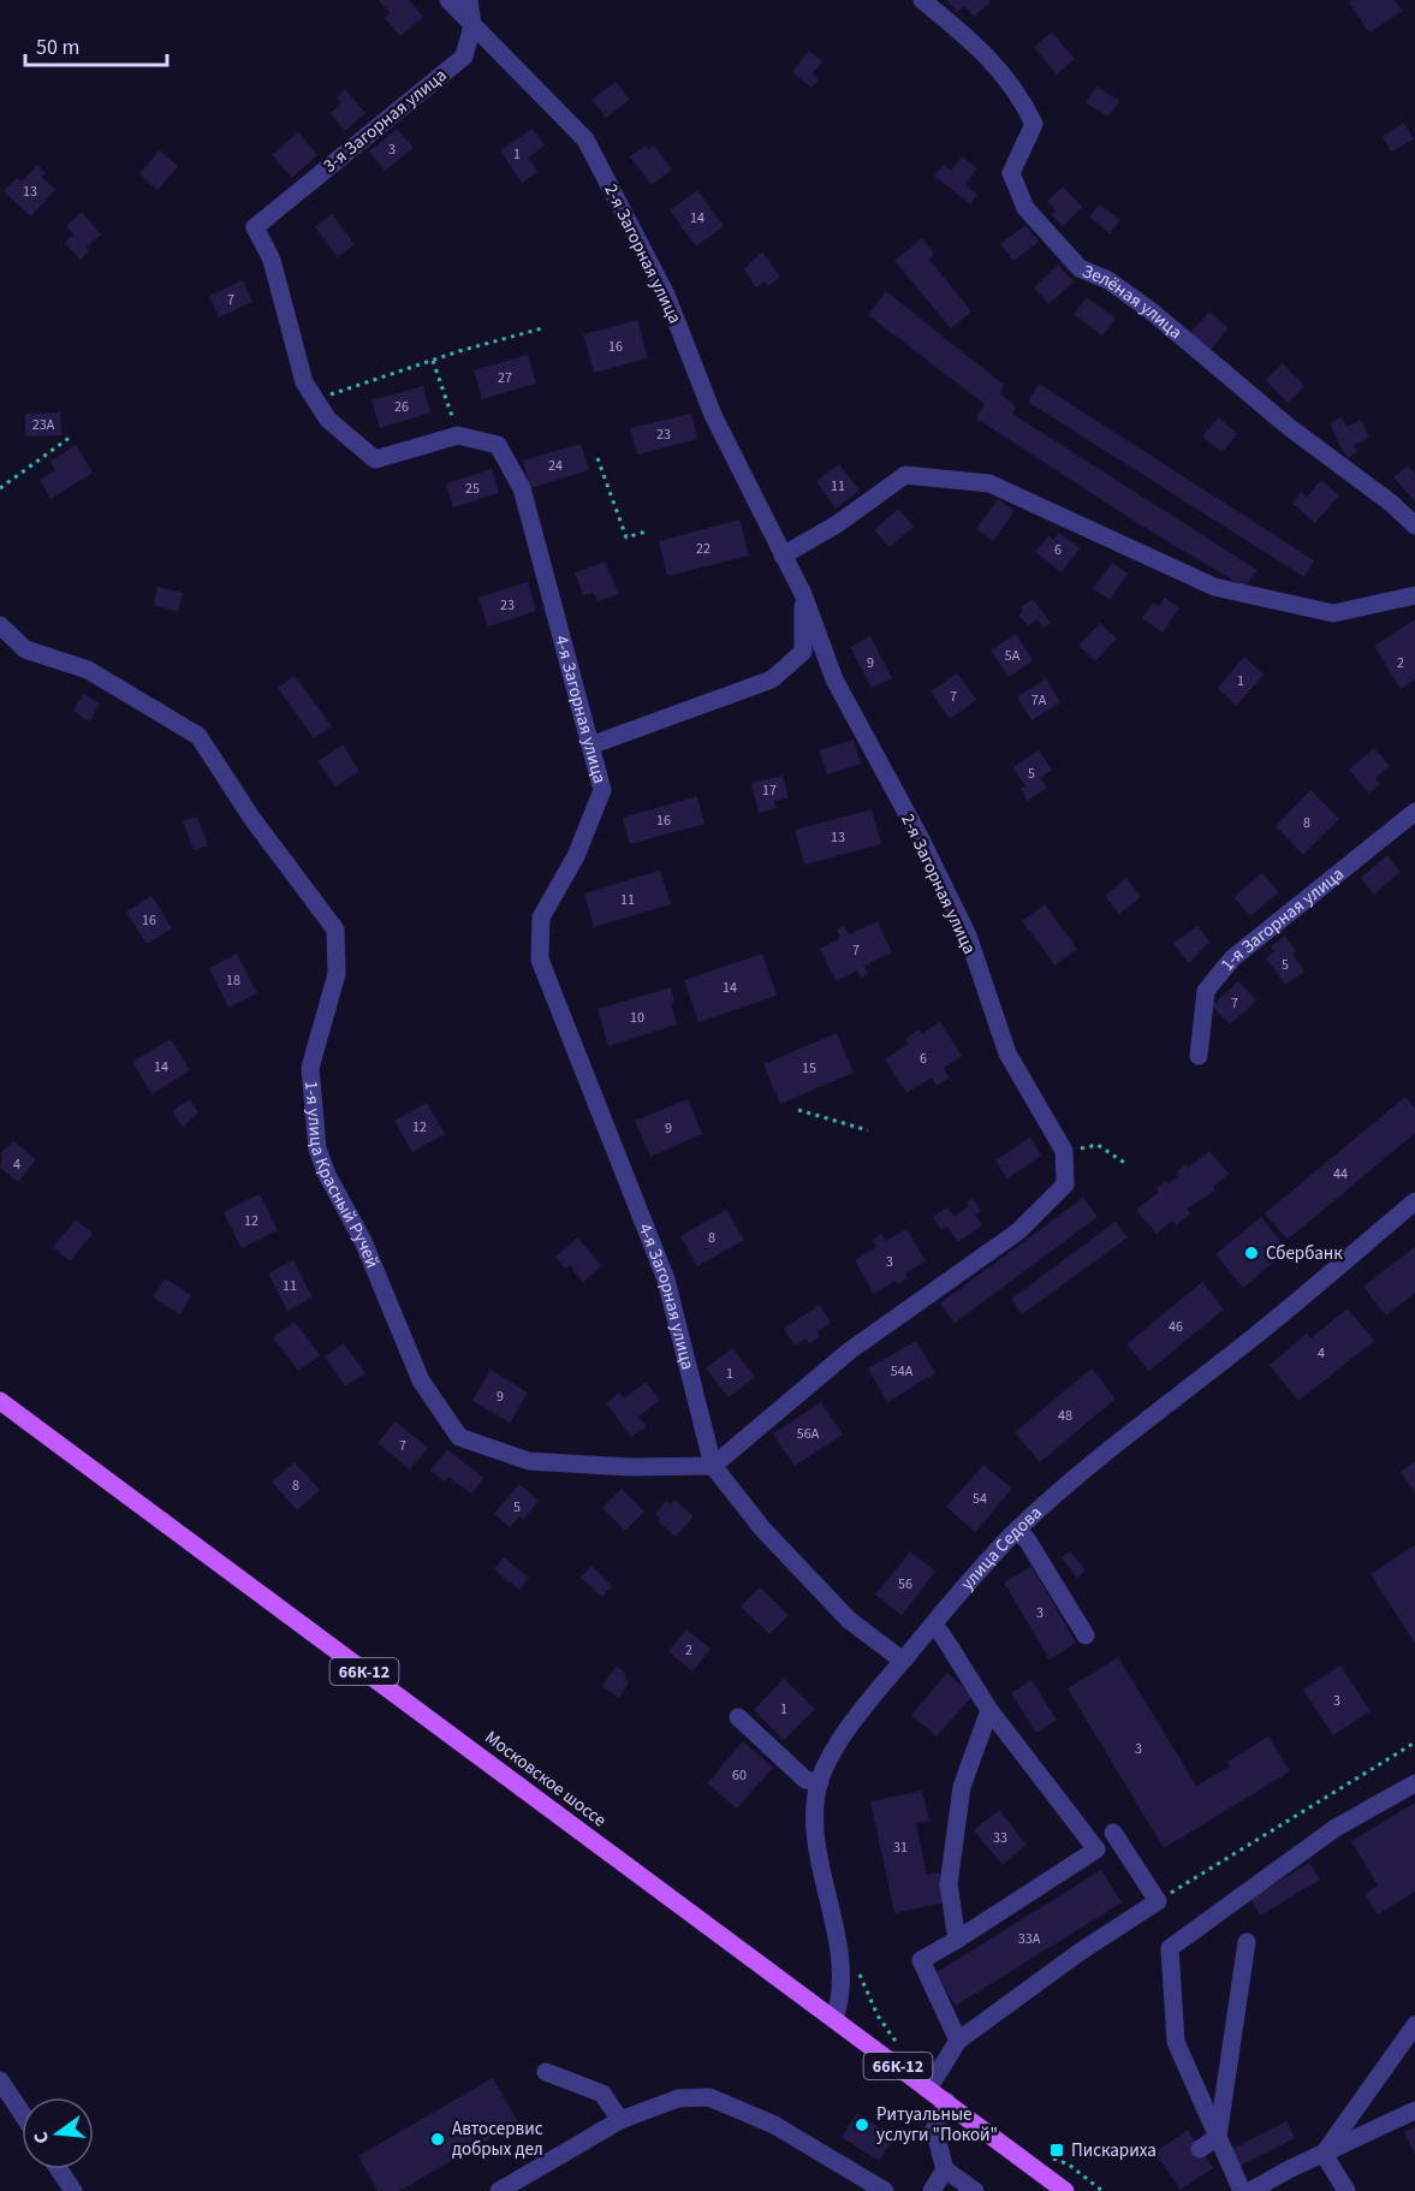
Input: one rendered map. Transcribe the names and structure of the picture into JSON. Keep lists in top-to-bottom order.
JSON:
{
  "streets": {
    "main road": ["66К-12", "Московское шоссе"],
    "street": [
      "3-я Загорная улица",
      "2-я Загорная улица",
      "Зелёная улица",
      "4-я Загорная улица",
      "1-я Загорная улица",
      "1-я улица Красный Ручей",
      "улица Седова"
    ]
  },
  "crossings": [
    ["3-я Загорная улица", "2-я Загорная улица"],
    ["3-я Загорная улица", "4-я Загорная улица"],
    ["4-я Загорная улица", "1-я улица Красный Ручей"],
    ["4-я Загорная улица", "улица Седова"],
    ["улица Седова", "Московское шоссе"]
  ],
  "places": {
    "other": ["Сбербанк", "Ритуальные услуги \"Покой\"", "Автосервис добрых дел"],
    "transit": ["Пискариха"]
  },
  "house_numbers": [
    "3",
    "1",
    "13",
    "14",
    "7",
    "16",
    "27",
    "26",
    "23А",
    "23",
    "24",
    "11",
    "25",
    "22",
    "6",
    "23",
    "5А",
    "9",
    "2",
    "1",
    "7",
    "7А",
    "5",
    "17",
    "16",
    "8",
    "13",
    "11",
    "16",
    "7",
    "5",
    "18",
    "14",
    "7",
    "10",
    "6",
    "14",
    "15",
    "12",
    "9",
    "4",
    "44",
    "12",
    "8",
    "3",
    "11",
    "46",
    "4",
    "54А",
    "1",
    "9",
    "48",
    "56А",
    "7",
    "8",
    "54",
    "5",
    "56",
    "3",
    "2",
    "3",
    "1",
    "3",
    "60",
    "33",
    "31",
    "33А"
  ],
  "scale_bar": "50 m",
  "north": "left"
}
